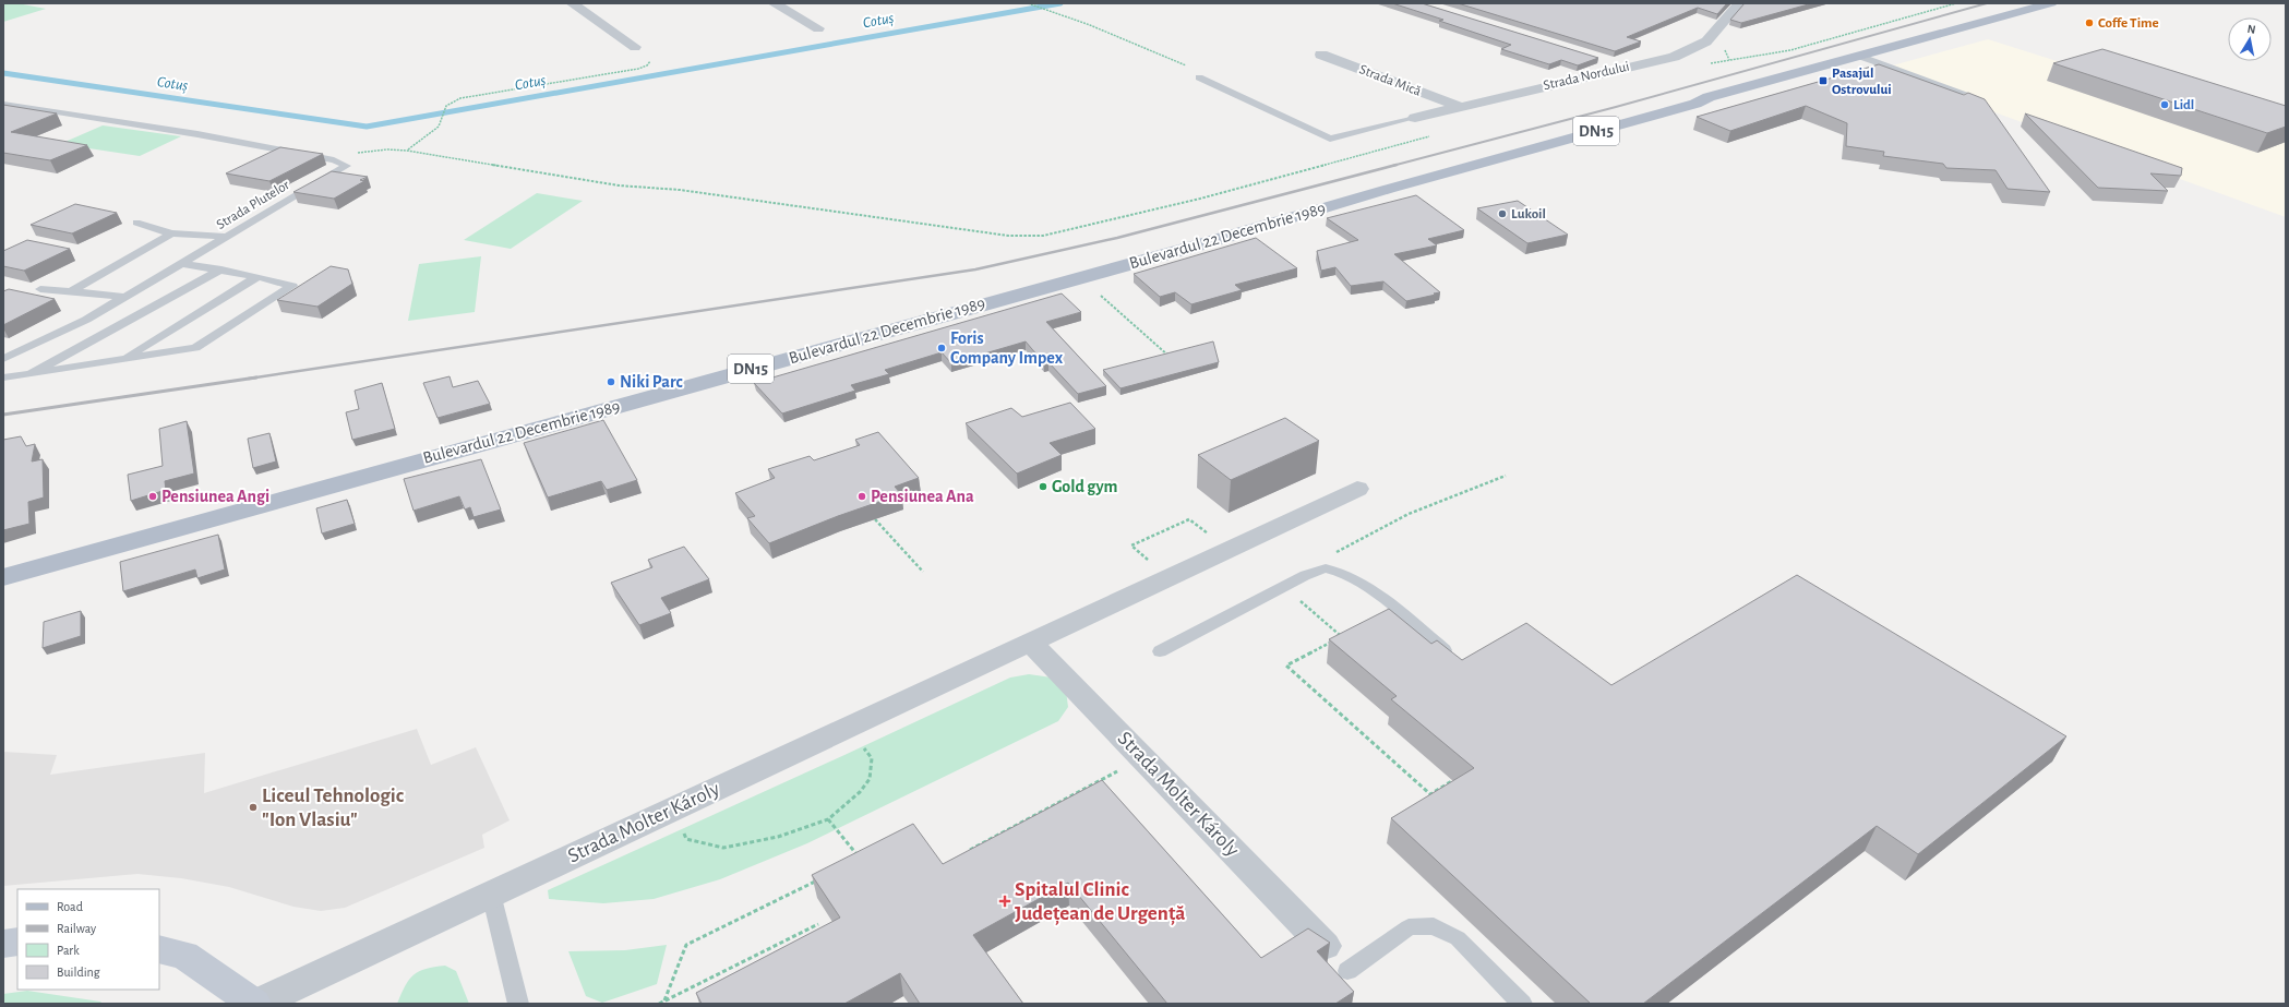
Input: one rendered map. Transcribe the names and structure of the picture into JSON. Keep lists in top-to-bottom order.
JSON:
{
  "streets": {
    "main road": ["DN15", "Bulevardul 22 Decembrie 1989"],
    "street": ["Strada Nordului", "Strada Mică", "Strada Molter Károly"],
    "lane": ["Strada Plutelor"]
  },
  "crossings": [
    ["Strada Nordului", "Strada Mică"]
  ],
  "water": ["Cotuș"],
  "places": {
    "other": [
      "Coffe Time",
      "Lidl",
      "Lukoil",
      "Foris Company Impex",
      "Niki Parc",
      "Gold gym",
      "Pensiunea Angi",
      "Pensiunea Ana",
      "Liceul Tehnologic \"Ion Vlasiu\""
    ],
    "transit": ["Pasajul Ostrovului"],
    "health": ["Spitalul Clinic Județean de Urgență"]
  },
  "legend": [
    "Road",
    "Railway",
    "Park",
    "Building"
  ],
  "north": "top"
}
